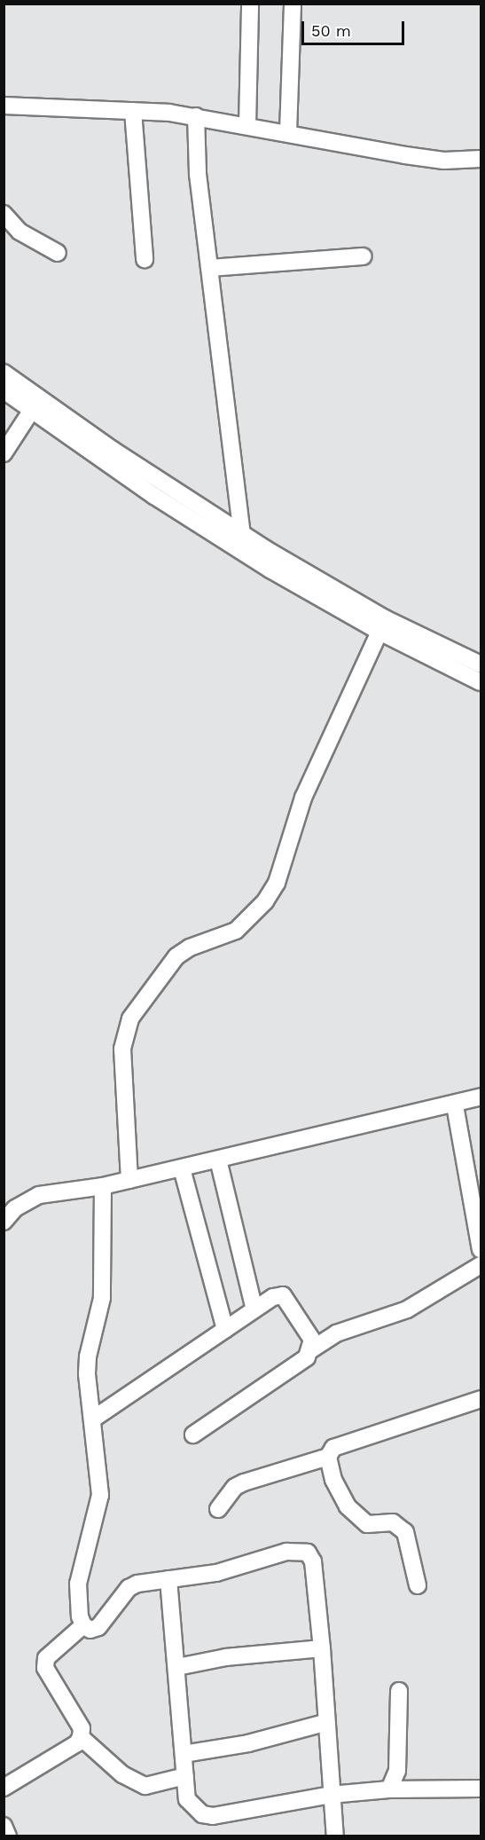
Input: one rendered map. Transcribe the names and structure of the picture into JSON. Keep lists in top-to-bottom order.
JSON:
{
  "scale_bar": "50 m"
}
